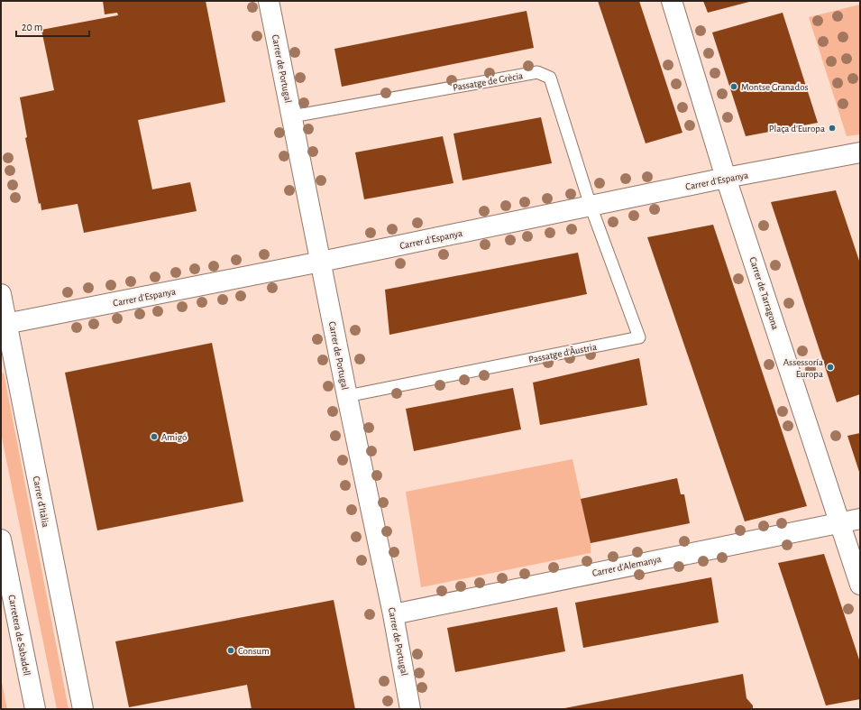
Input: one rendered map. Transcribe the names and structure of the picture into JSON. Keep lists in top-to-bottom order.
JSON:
{
  "streets": {
    "street": [
      "Carrer de Portugal",
      "Carrer d'Espanya",
      "Carrer de Tarragona",
      "Carrer d'Itàlia",
      "Carrer d'Alemanya",
      "Carretera de Sabadell"
    ],
    "lane": ["Passatge de Grècia", "Passatge d'Àustria"]
  },
  "crossings": [
    ["Carrer de Portugal", "Passatge de Grècia"],
    ["Carrer de Portugal", "Carrer d'Espanya"],
    ["Carrer de Portugal", "Passatge d'Àustria"],
    ["Carrer de Portugal", "Carrer d'Alemanya"],
    ["Passatge de Grècia", "Carrer d'Espanya"],
    ["Passatge de Grècia", "Passatge d'Àustria"],
    ["Carrer d'Espanya", "Carrer de Tarragona"],
    ["Carrer d'Espanya", "Passatge d'Àustria"],
    ["Carrer d'Espanya", "Carrer d'Itàlia"],
    ["Carrer de Tarragona", "Carrer d'Alemanya"]
  ],
  "places": [
    "Montse Granados",
    "Plaça d'Europa",
    "Assessoría Europa",
    "Amigó",
    "Consum"
  ],
  "scale_bar": "20 m"
}
